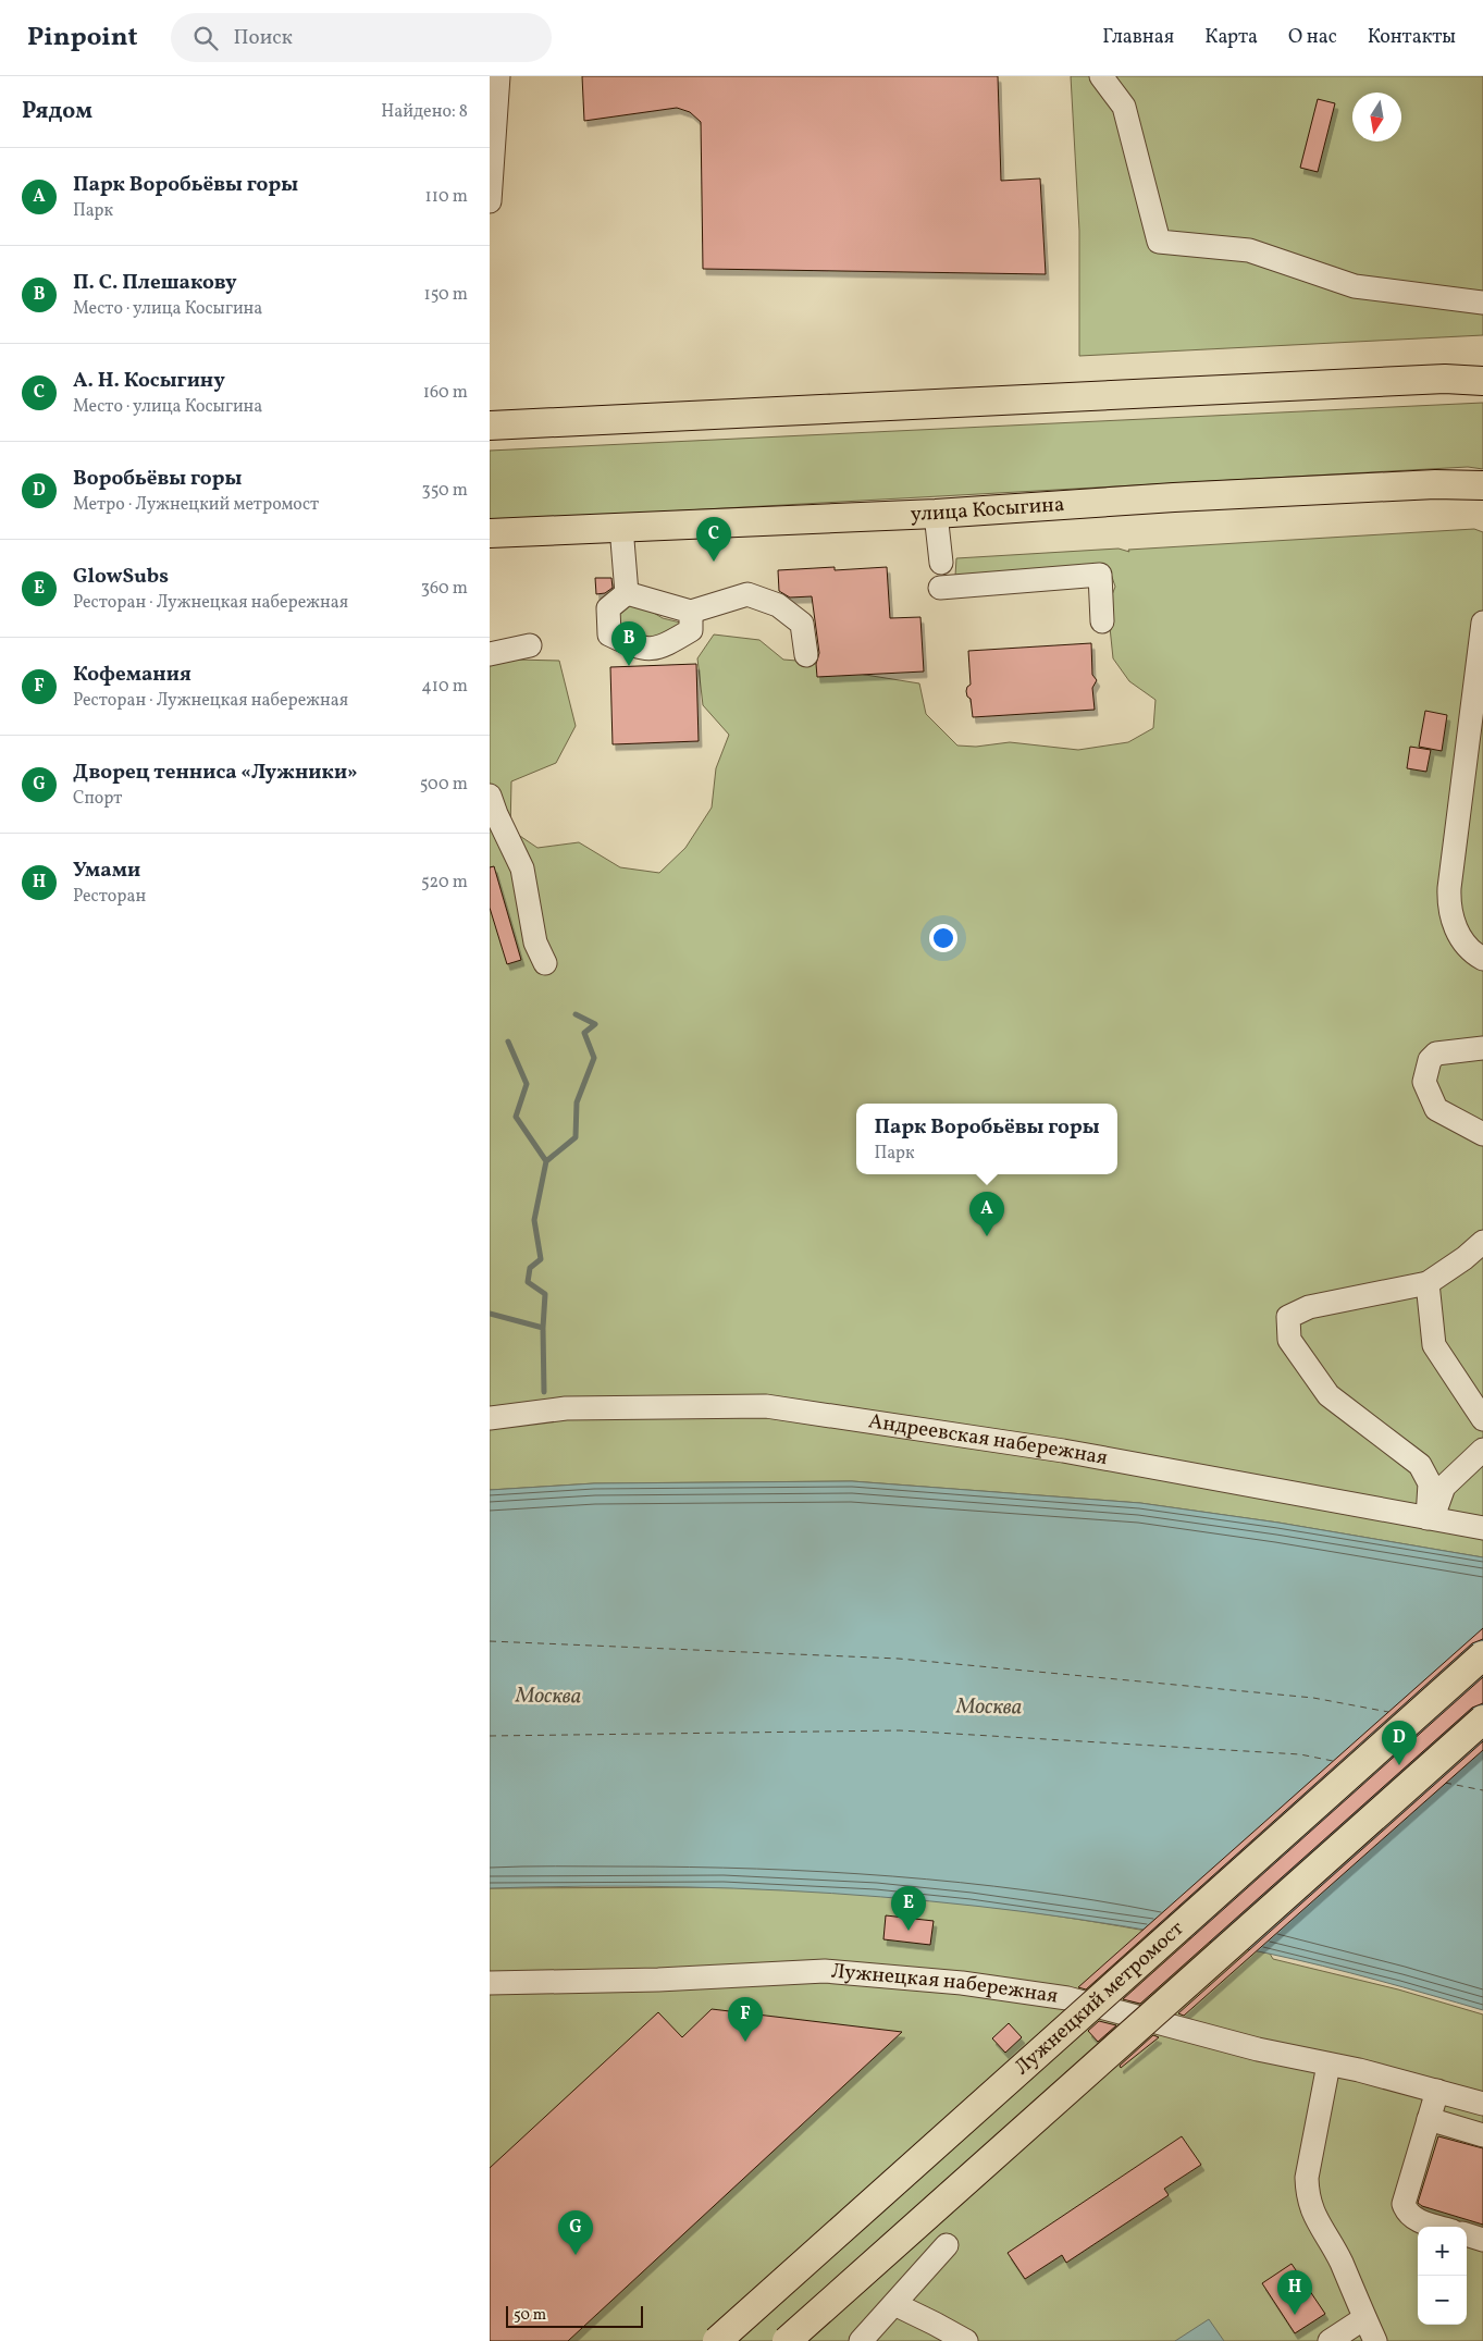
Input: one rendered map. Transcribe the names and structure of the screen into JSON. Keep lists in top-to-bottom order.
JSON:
{
  "streets": {
    "main road": ["улица Косыгина", "Лужнецкий метромост"],
    "street": ["Андреевская набережная", "Лужнецкая набережная"]
  },
  "water": ["Москва"],
  "scale_bar": "50 m",
  "north": "bottom",
  "page": {
    "header": "Pinpoint",
    "search": "Поиск",
    "nav": [
      "Главная",
      "Карта",
      "О нас",
      "Контакты"
    ],
    "heading": ["Рядом", "Найдено: 8"],
    "list": [
      {
        "mark": "A",
        "name": "Парк Воробьёвы горы",
        "note": "Парк",
        "value": "110 m"
      },
      {
        "mark": "B",
        "name": "П. С. Плешакову",
        "note": "Место · улица Косыгина",
        "value": "150 m"
      },
      {
        "mark": "C",
        "name": "А. Н. Косыгину",
        "note": "Место · улица Косыгина",
        "value": "160 m"
      },
      {
        "mark": "D",
        "name": "Воробьёвы горы",
        "note": "Метро · Лужнецкий метромост",
        "value": "350 m"
      },
      {
        "mark": "E",
        "name": "GlowSubs",
        "note": "Ресторан · Лужнецкая набережная",
        "value": "360 m"
      },
      {
        "mark": "F",
        "name": "Кофемания",
        "note": "Ресторан · Лужнецкая набережная",
        "value": "410 m"
      },
      {
        "mark": "G",
        "name": "Дворец тенниса «Лужники»",
        "note": "Спорт",
        "value": "500 m"
      },
      {
        "mark": "H",
        "name": "Умами",
        "note": "Ресторан",
        "value": "520 m"
      }
    ],
    "pins": [
      "C",
      "B",
      "A",
      "D",
      "E",
      "F",
      "G",
      "H"
    ],
    "popup": ["Парк Воробьёвы горы", "Парк"],
    "map_buttons": ["+", "−"],
    "scale": "50 m"
  }
}
